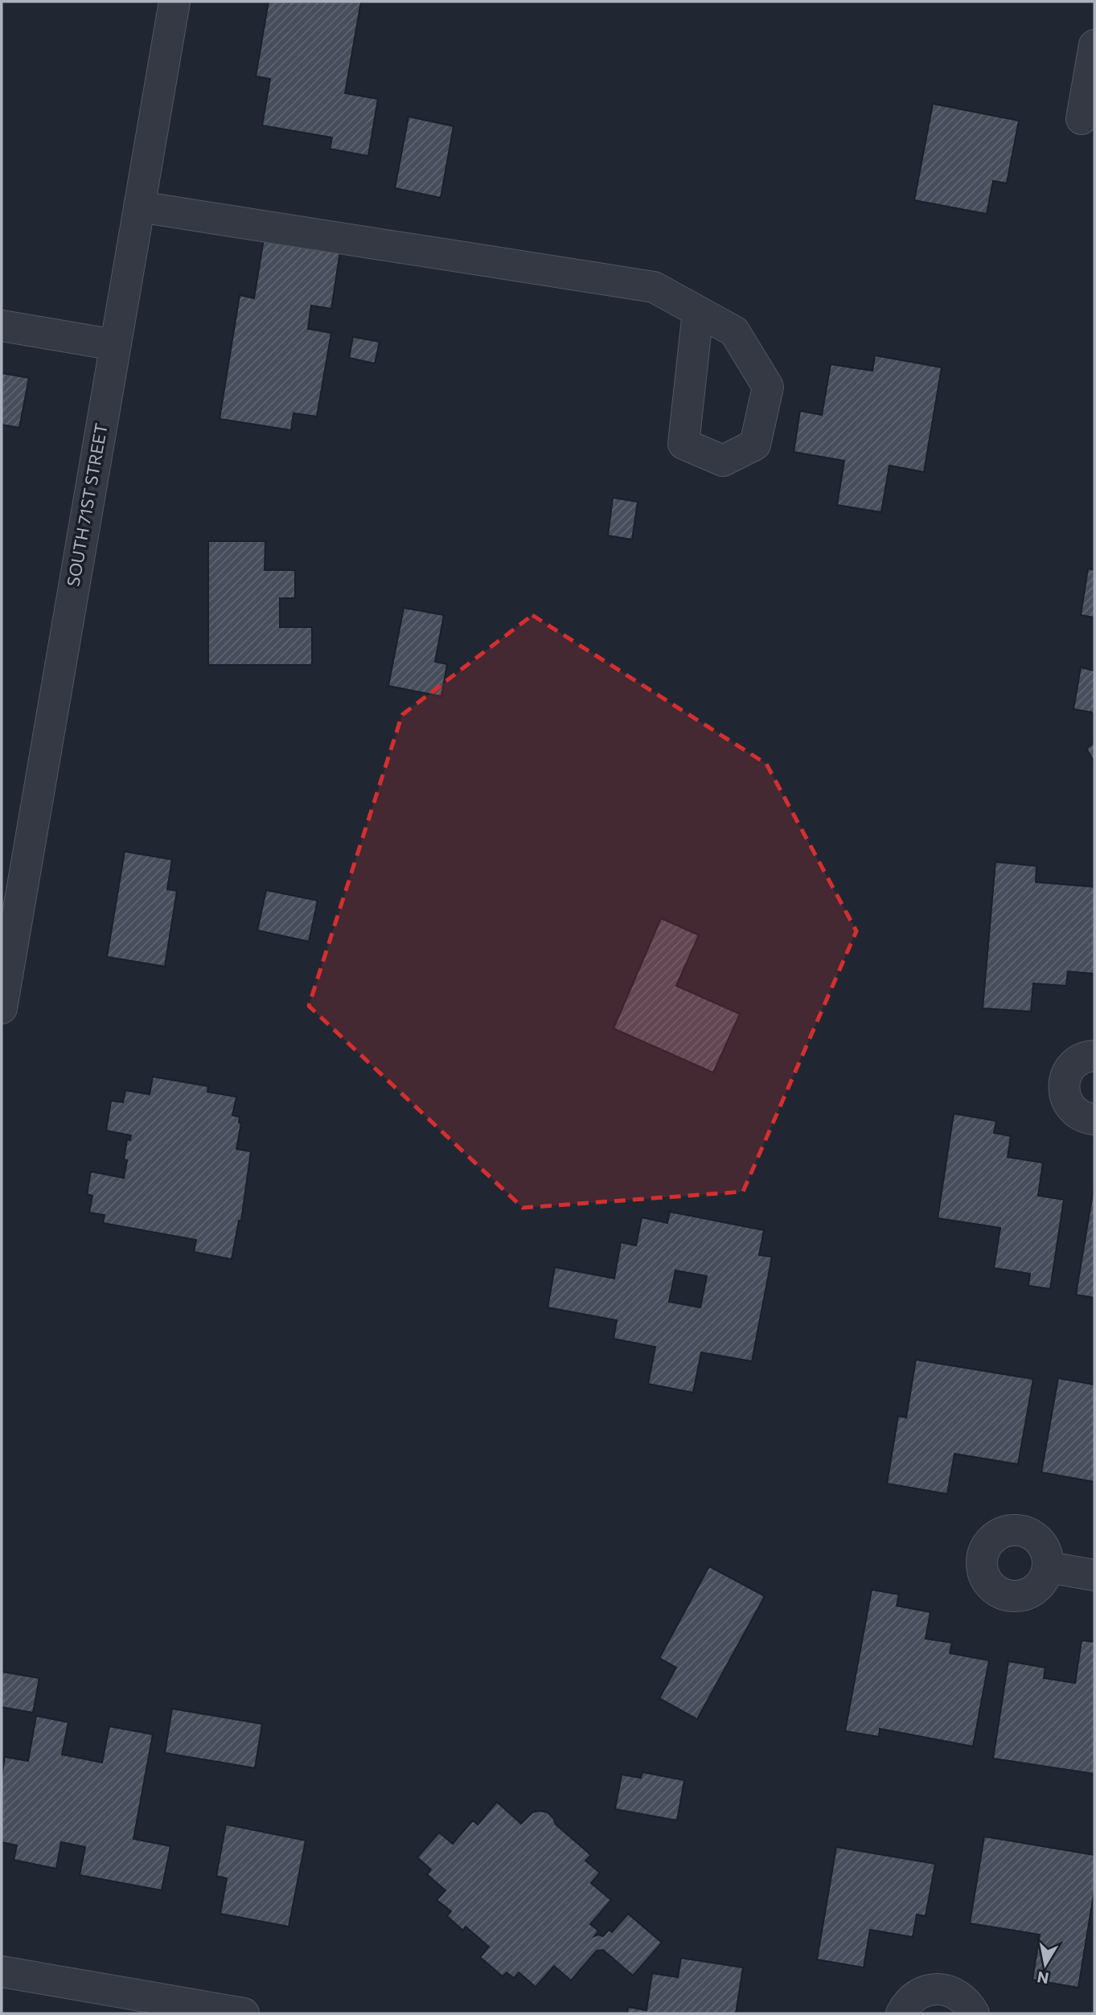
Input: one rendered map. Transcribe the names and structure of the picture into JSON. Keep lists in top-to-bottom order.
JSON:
{
  "streets": {
    "street": ["SOUTH 71ST STREET"]
  },
  "north": "bottom"
}
